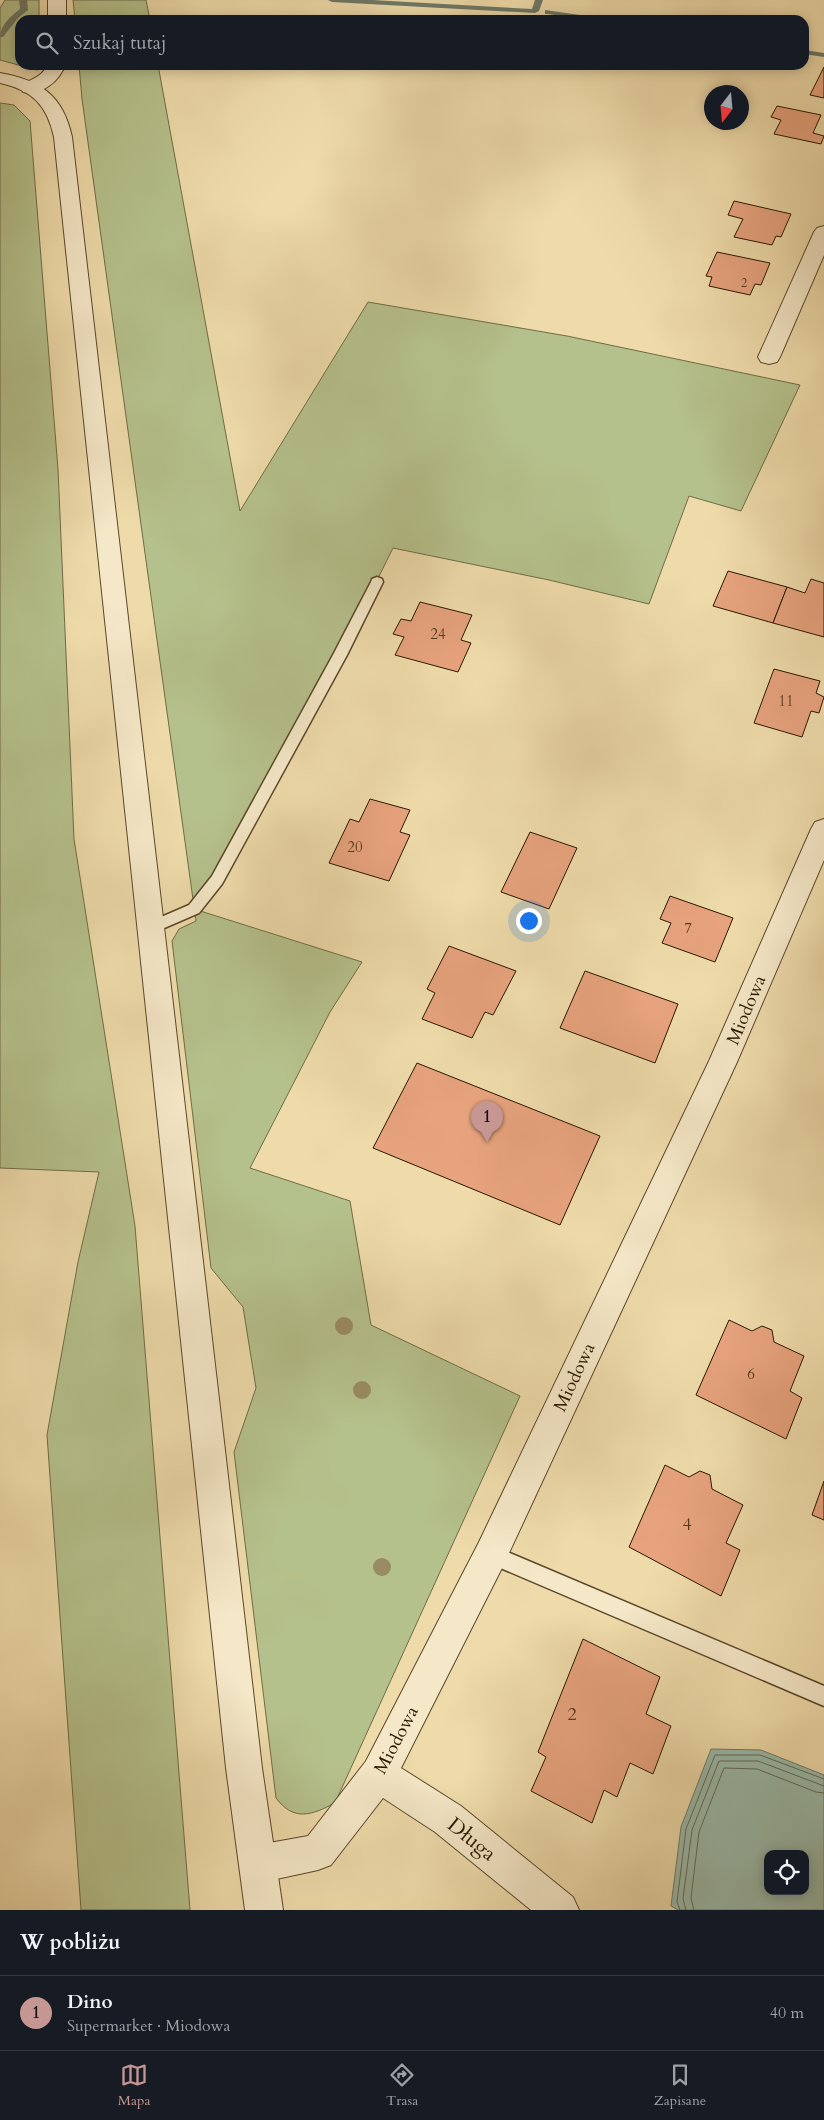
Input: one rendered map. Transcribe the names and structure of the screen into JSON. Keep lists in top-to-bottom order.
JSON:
{
  "streets": {
    "street": ["Miodowa", "Długa"]
  },
  "crossings": [
    ["Miodowa", "Długa"]
  ],
  "house_numbers": [
    "2",
    "24",
    "11",
    "20",
    "7",
    "6",
    "4",
    "2"
  ],
  "north": "bottom",
  "page": {
    "search": "Szukaj tutaj",
    "pins": "1",
    "heading": "W pobliżu",
    "list": [
      {
        "mark": "1",
        "name": "Dino",
        "note": "Supermarket · Miodowa",
        "value": "40 m"
      }
    ],
    "nav": ["Mapa", "Trasa", "Zapisane"]
  }
}
